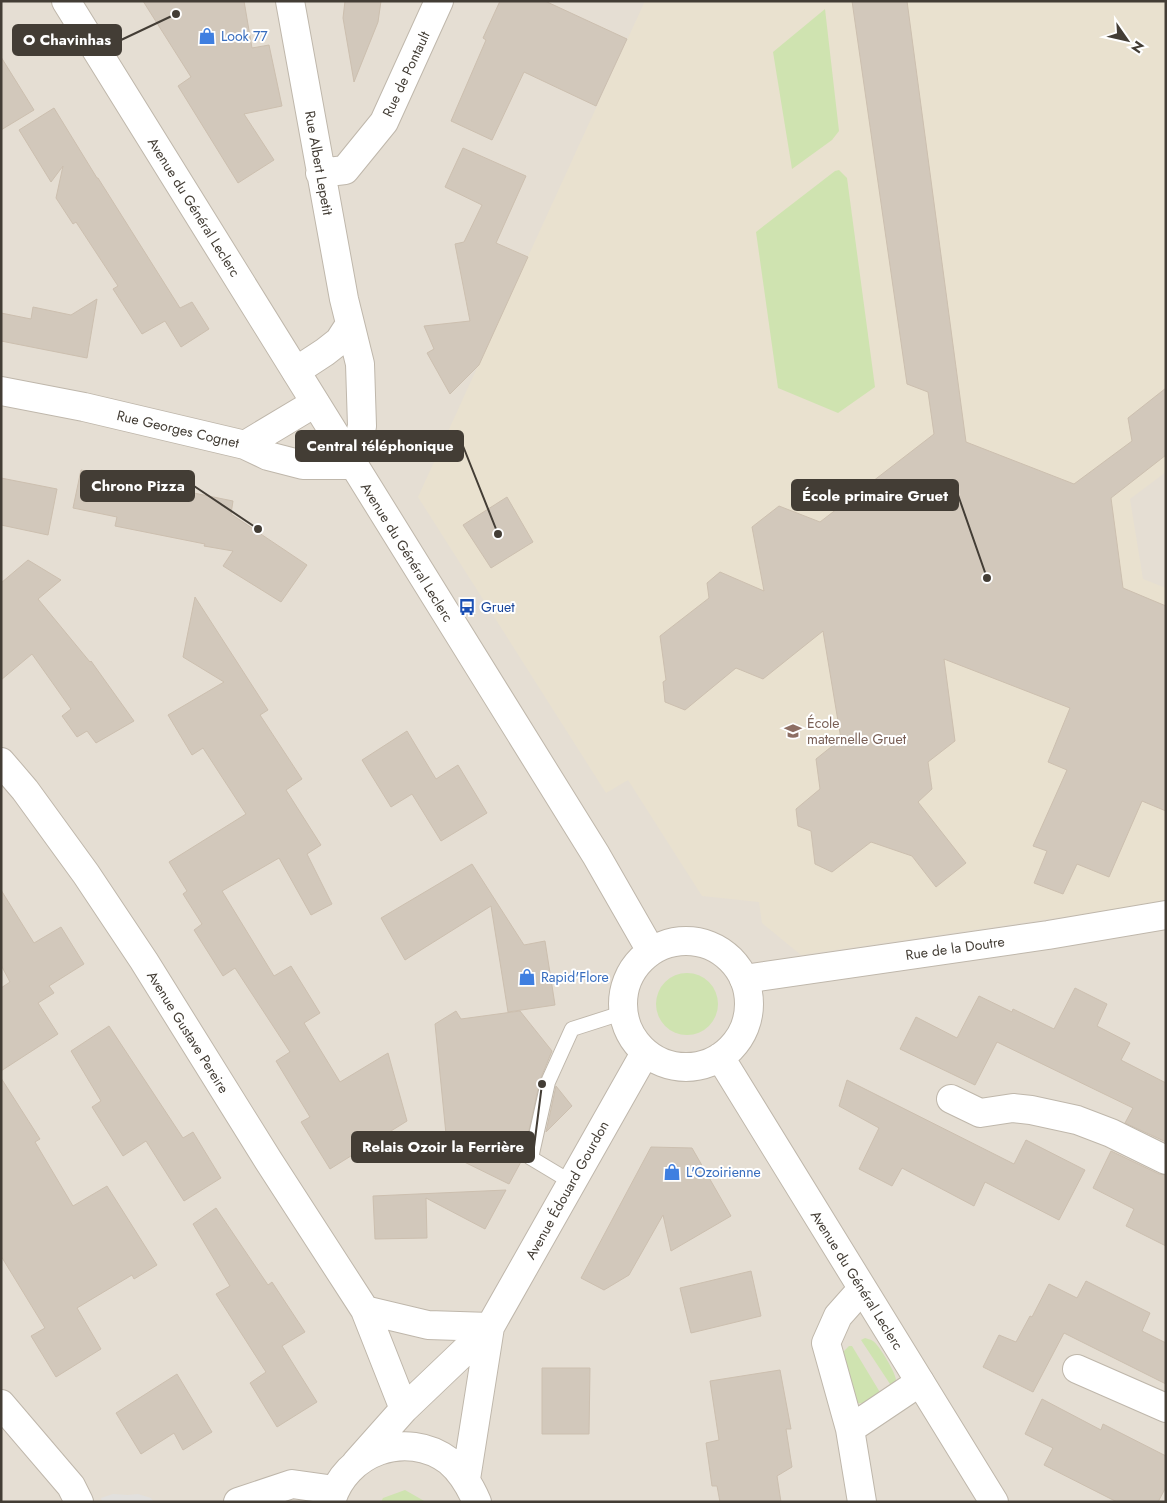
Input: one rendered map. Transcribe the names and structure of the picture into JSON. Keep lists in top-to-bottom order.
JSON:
{
  "streets": {
    "street": [
      "Rue de Pontault",
      "Rue Albert Lepetit",
      "Avenue du Général Leclerc",
      "Rue Georges Cognet",
      "Rue de la Doutre",
      "Avenue Gustave Pereire",
      "Avenue Édouard Gourdon"
    ]
  },
  "crossings": [
    ["Rue de Pontault", "Rue Albert Lepetit"],
    ["Rue Albert Lepetit", "Avenue du Général Leclerc"],
    ["Rue Albert Lepetit", "Rue Georges Cognet"],
    ["Avenue du Général Leclerc", "Rue Georges Cognet"],
    ["Avenue du Général Leclerc", "Rue de la Doutre"],
    ["Avenue du Général Leclerc", "Avenue Édouard Gourdon"],
    ["Rue de la Doutre", "Avenue Édouard Gourdon"],
    ["Avenue Gustave Pereire", "Avenue Édouard Gourdon"]
  ],
  "places": {
    "other": [
      "O Chavinhas",
      "Chrono Pizza",
      "Central téléphonique",
      "École primaire Gruet",
      "Relais Ozoir la Ferrière"
    ],
    "shop": ["Look 77", "Rapid'Flore", "L'Ozoirienne"],
    "bus stop": ["Gruet"],
    "school or university": ["École maternelle Gruet"]
  },
  "north": "bottom right"
}
